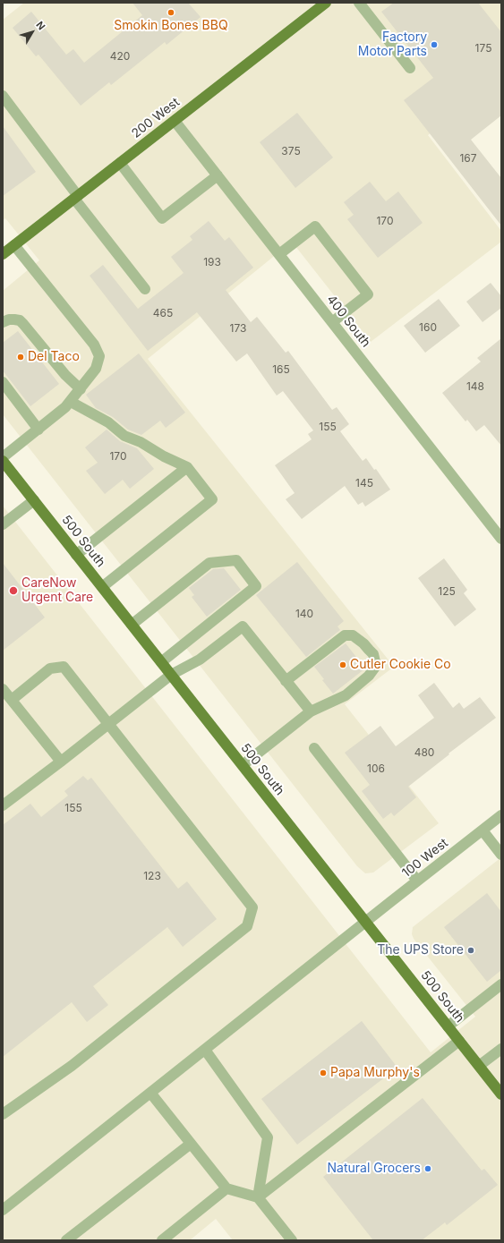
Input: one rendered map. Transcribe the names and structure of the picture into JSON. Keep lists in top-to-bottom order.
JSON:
{
  "streets": {
    "main road": ["200 West", "500 South"],
    "street": ["400 South", "100 West"]
  },
  "crossings": [
    ["200 West", "400 South"],
    ["500 South", "100 West"]
  ],
  "places": [
    "Smokin Bones BBQ",
    "Factory Motor Parts",
    "Del Taco",
    "CareNow Urgent Care",
    "Cutler Cookie Co",
    "The UPS Store",
    "Papa Murphy's",
    "Natural Grocers"
  ],
  "house_numbers": [
    "175",
    "420",
    "375",
    "167",
    "170",
    "193",
    "465",
    "160",
    "173",
    "165",
    "148",
    "155",
    "170",
    "145",
    "125",
    "140",
    "480",
    "106",
    "155",
    "123"
  ],
  "north": "top right"
}
